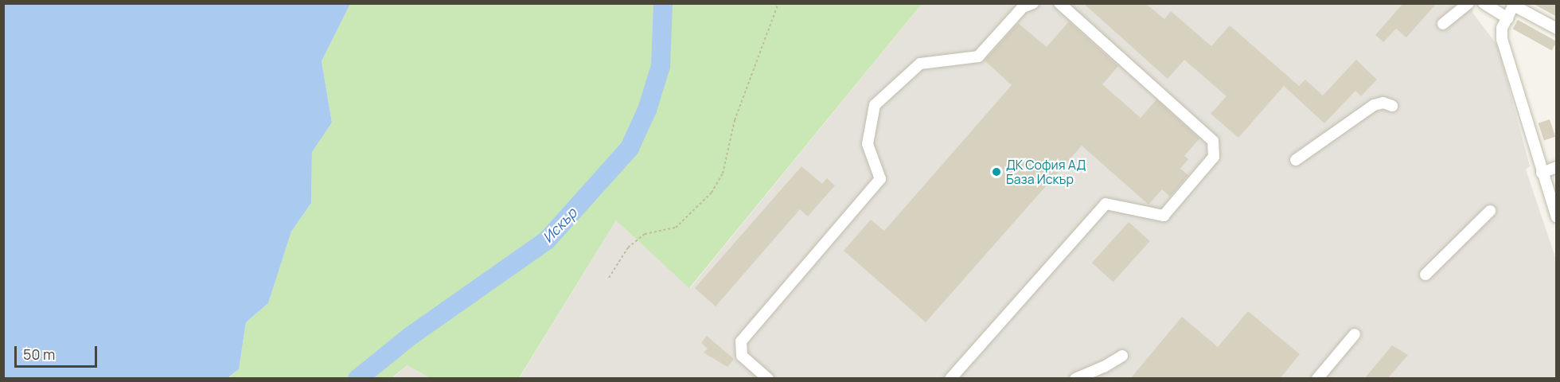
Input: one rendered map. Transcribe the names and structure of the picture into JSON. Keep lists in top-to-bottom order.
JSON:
{
  "water": ["Искър"],
  "places": ["ДК София АД База Искър"],
  "scale_bar": "50 m"
}
